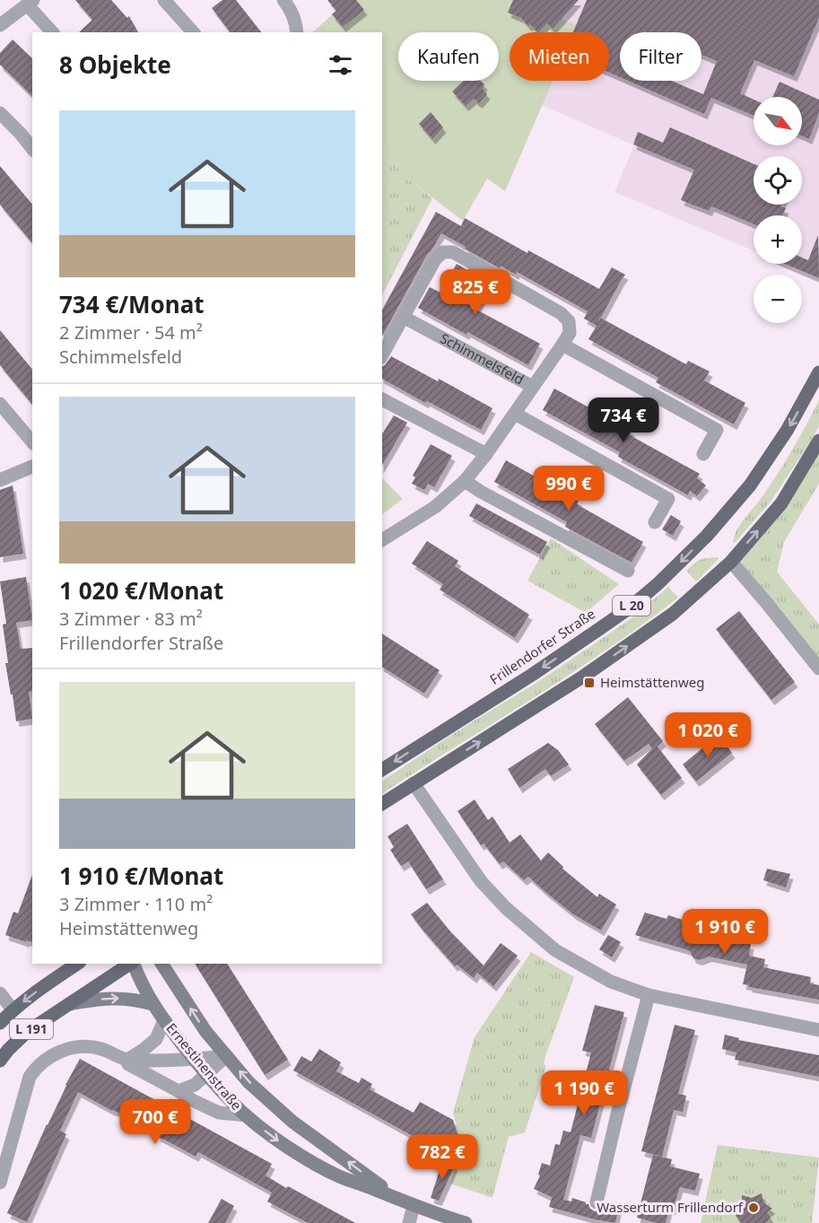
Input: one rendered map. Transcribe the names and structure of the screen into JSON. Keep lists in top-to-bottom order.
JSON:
{
  "streets": {
    "main road": [
      "L 20",
      "Frillendorfer Straße",
      "L 191",
      "Ernestinenstraße"
    ],
    "street": ["Schimmelsfeld"]
  },
  "crossings": [
    ["L 191", "Ernestinenstraße"]
  ],
  "places": {
    "transit": ["Heimstättenweg"],
    "other": ["Wasserturm Frillendorf"]
  },
  "north": "bottom right",
  "page": {
    "chip": ["Kaufen", "Mieten", "Filter"],
    "heading": "8 Objekte",
    "map_buttons": ["+", "−"],
    "list": [
      {
        "name": "734 €/Monat",
        "note": "2 Zimmer · 54 m² · Schimmelsfeld"
      },
      {
        "name": "1 020 €/Monat",
        "note": "3 Zimmer · 83 m² · Frillendorfer Straße"
      },
      {
        "name": "1 910 €/Monat",
        "note": "3 Zimmer · 110 m² · Heimstättenweg"
      }
    ],
    "price": [
      "825 €",
      "734 €",
      "990 €",
      "1 020 €",
      "1 910 €",
      "1 190 €",
      "700 €",
      "782 €"
    ]
  }
}
